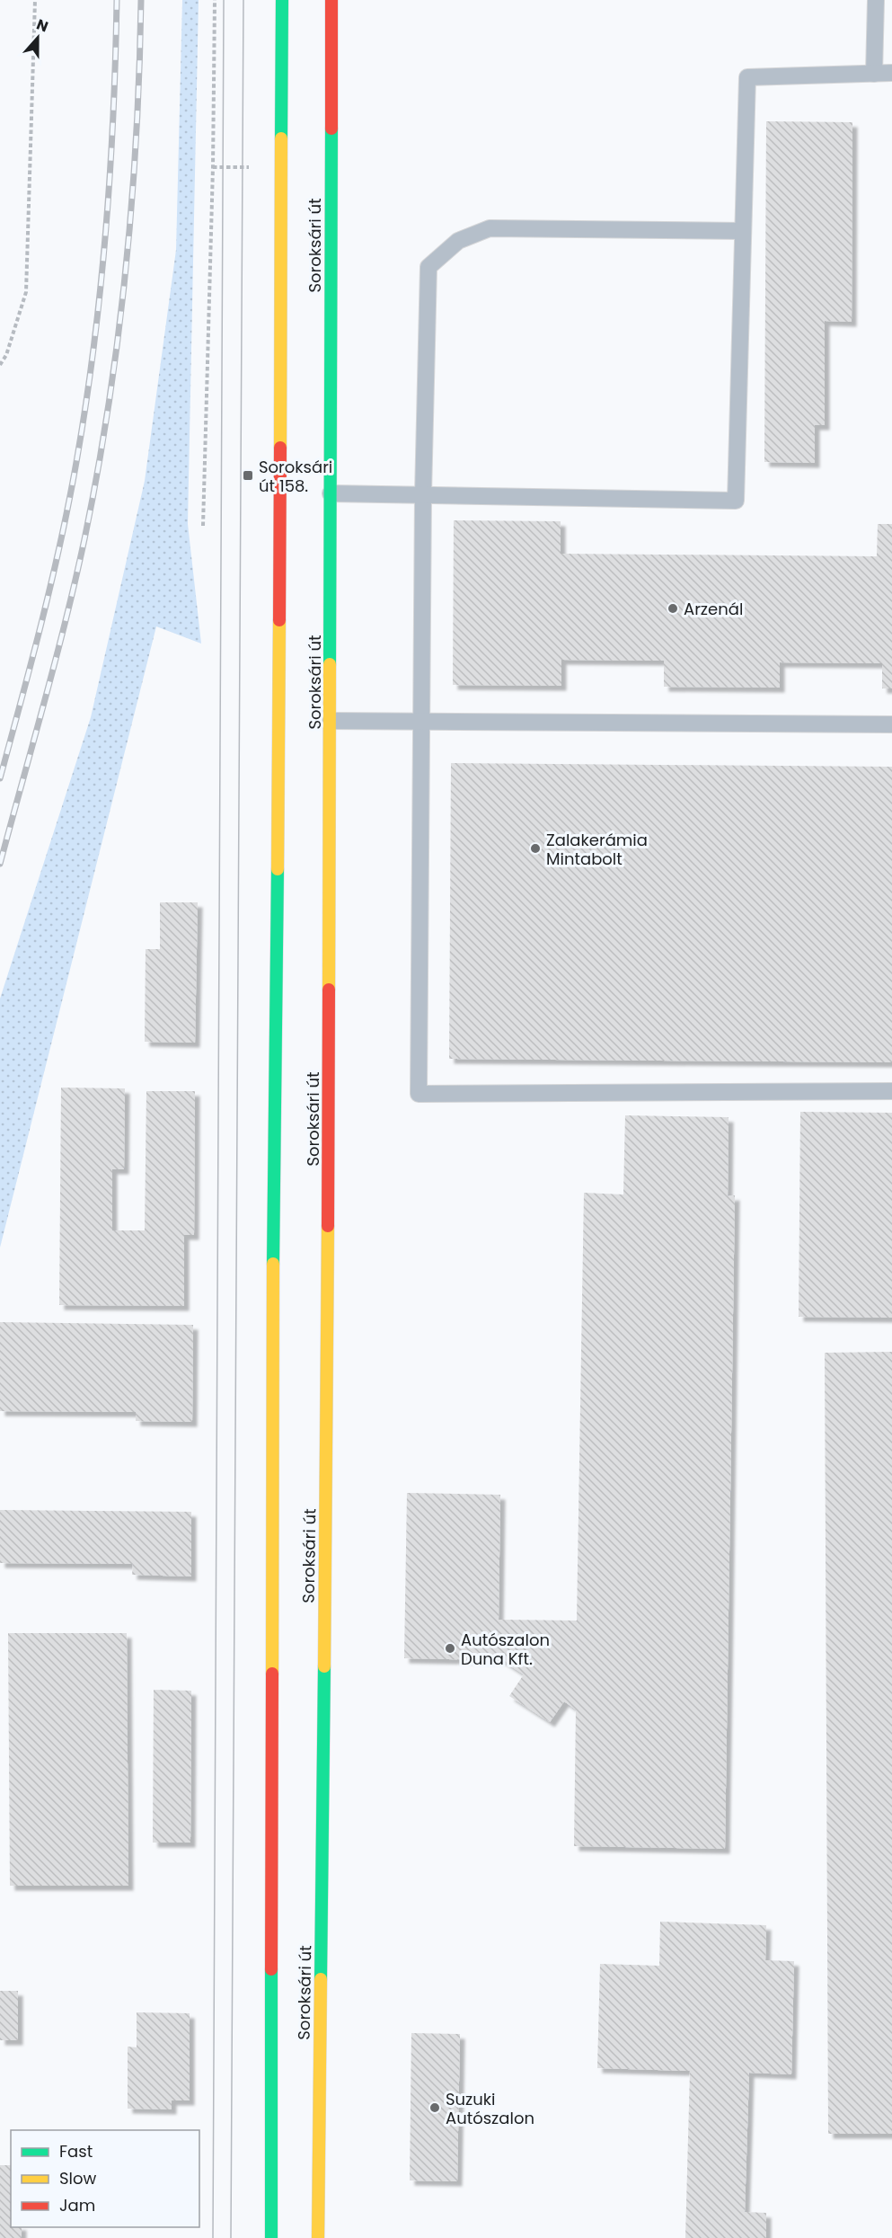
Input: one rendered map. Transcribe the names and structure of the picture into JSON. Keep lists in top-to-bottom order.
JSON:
{
  "streets": {
    "main road": ["Soroksári út"]
  },
  "places": {
    "transit": ["Soroksári út 158."],
    "other": [
      "Arzenál",
      "Zalakerámia Mintabolt",
      "Autószalon Duna Kft.",
      "Suzuki Autószalon"
    ]
  },
  "legend": ["Fast", "Slow", "Jam"],
  "north": "top"
}
